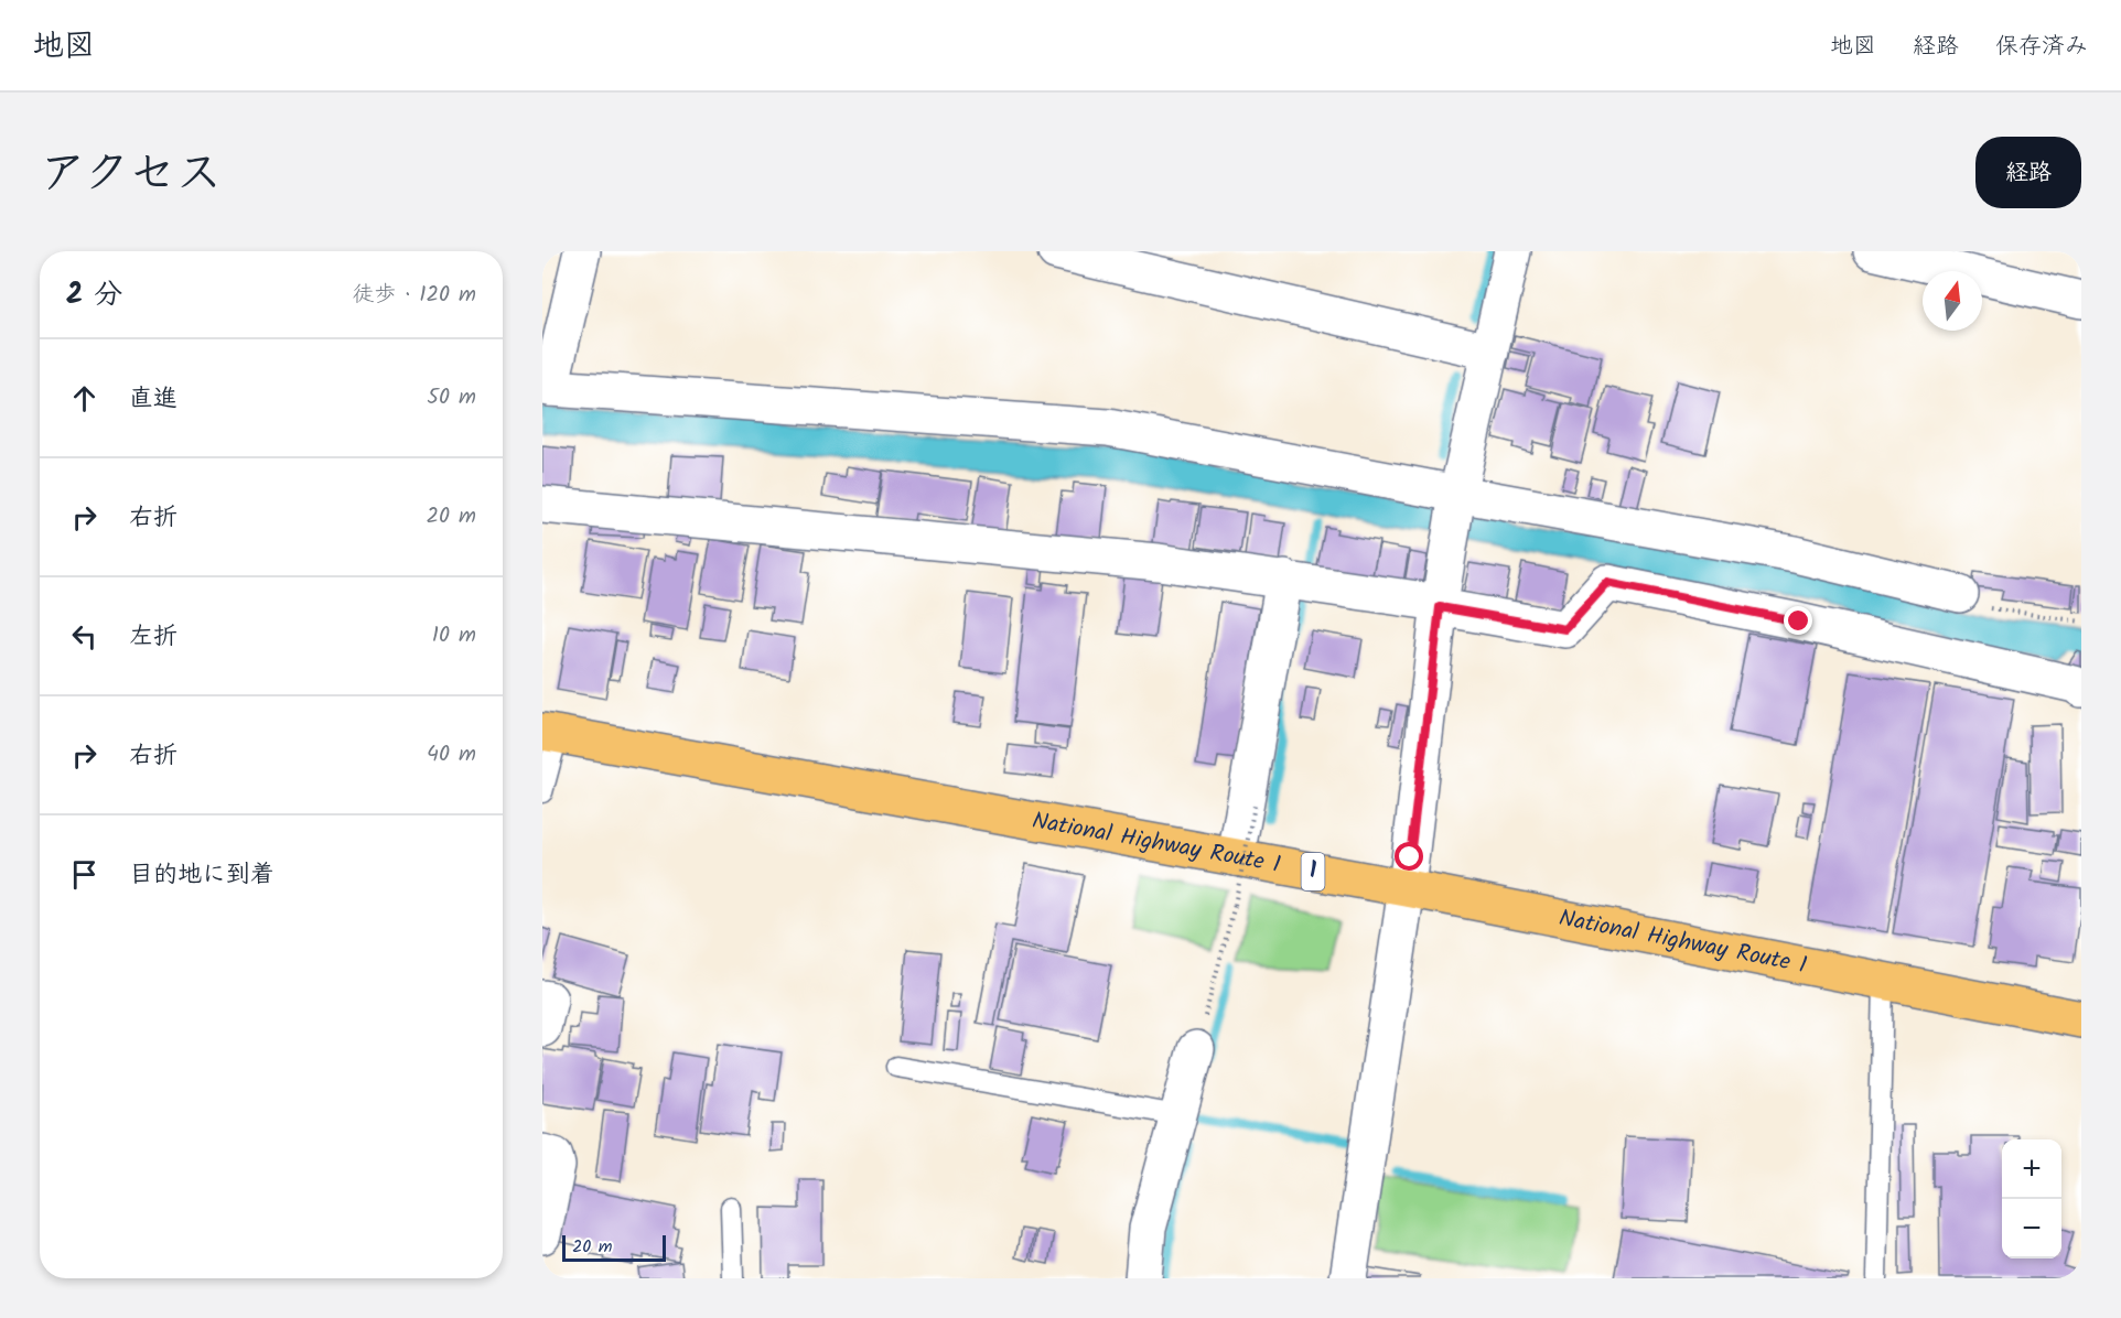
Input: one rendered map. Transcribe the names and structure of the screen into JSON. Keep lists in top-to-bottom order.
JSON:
{
  "streets": {
    "highway": ["National Highway Route 1", "1"]
  },
  "scale_bar": "20 m",
  "north": "top",
  "page": {
    "header": "地図",
    "nav": ["地図", "経路", "保存済み"],
    "title": "アクセス",
    "buttons": "経路",
    "heading": ["2 分", "徒歩 · 120 m"],
    "list": [
      ["直進", "50 m"],
      ["右折", "20 m"],
      ["左折", "10 m"],
      ["右折", "40 m"],
      "目的地に到着"
    ],
    "map_buttons": ["+", "−"],
    "scale": "20 m"
  }
}
